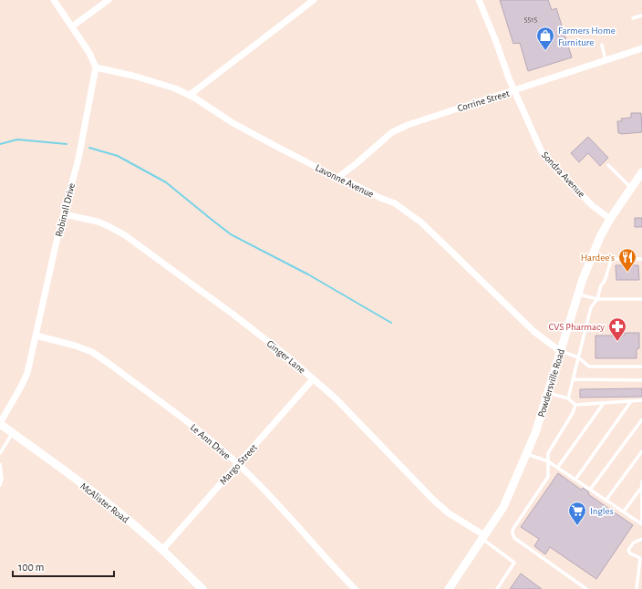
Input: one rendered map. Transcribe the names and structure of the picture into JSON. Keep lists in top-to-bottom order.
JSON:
{
  "streets": {
    "street": [
      "Corrine Street",
      "Sondra Avenue",
      "Lavonne Avenue",
      "Robinall Drive",
      "Ginger Lane",
      "Powdersville Road",
      "Le Ann Drive",
      "Margo Street",
      "McAlister Road"
    ]
  },
  "crossings": [
    ["Corrine Street", "Sondra Avenue"],
    ["Corrine Street", "Lavonne Avenue"],
    ["Sondra Avenue", "Powdersville Road"],
    ["Lavonne Avenue", "Robinall Drive"],
    ["Lavonne Avenue", "Powdersville Road"],
    ["Robinall Drive", "Ginger Lane"],
    ["Robinall Drive", "Le Ann Drive"],
    ["Robinall Drive", "McAlister Road"],
    ["Ginger Lane", "Powdersville Road"],
    ["Ginger Lane", "Margo Street"],
    ["Le Ann Drive", "Margo Street"],
    ["Margo Street", "McAlister Road"]
  ],
  "places": {
    "shop": ["Farmers Home Furniture"],
    "restaurant": ["Hardee's"],
    "pharmacy": ["CVS Pharmacy"],
    "supermarket": ["Ingles"]
  },
  "house_numbers": ["5515"],
  "scale_bar": "100 m"
}
